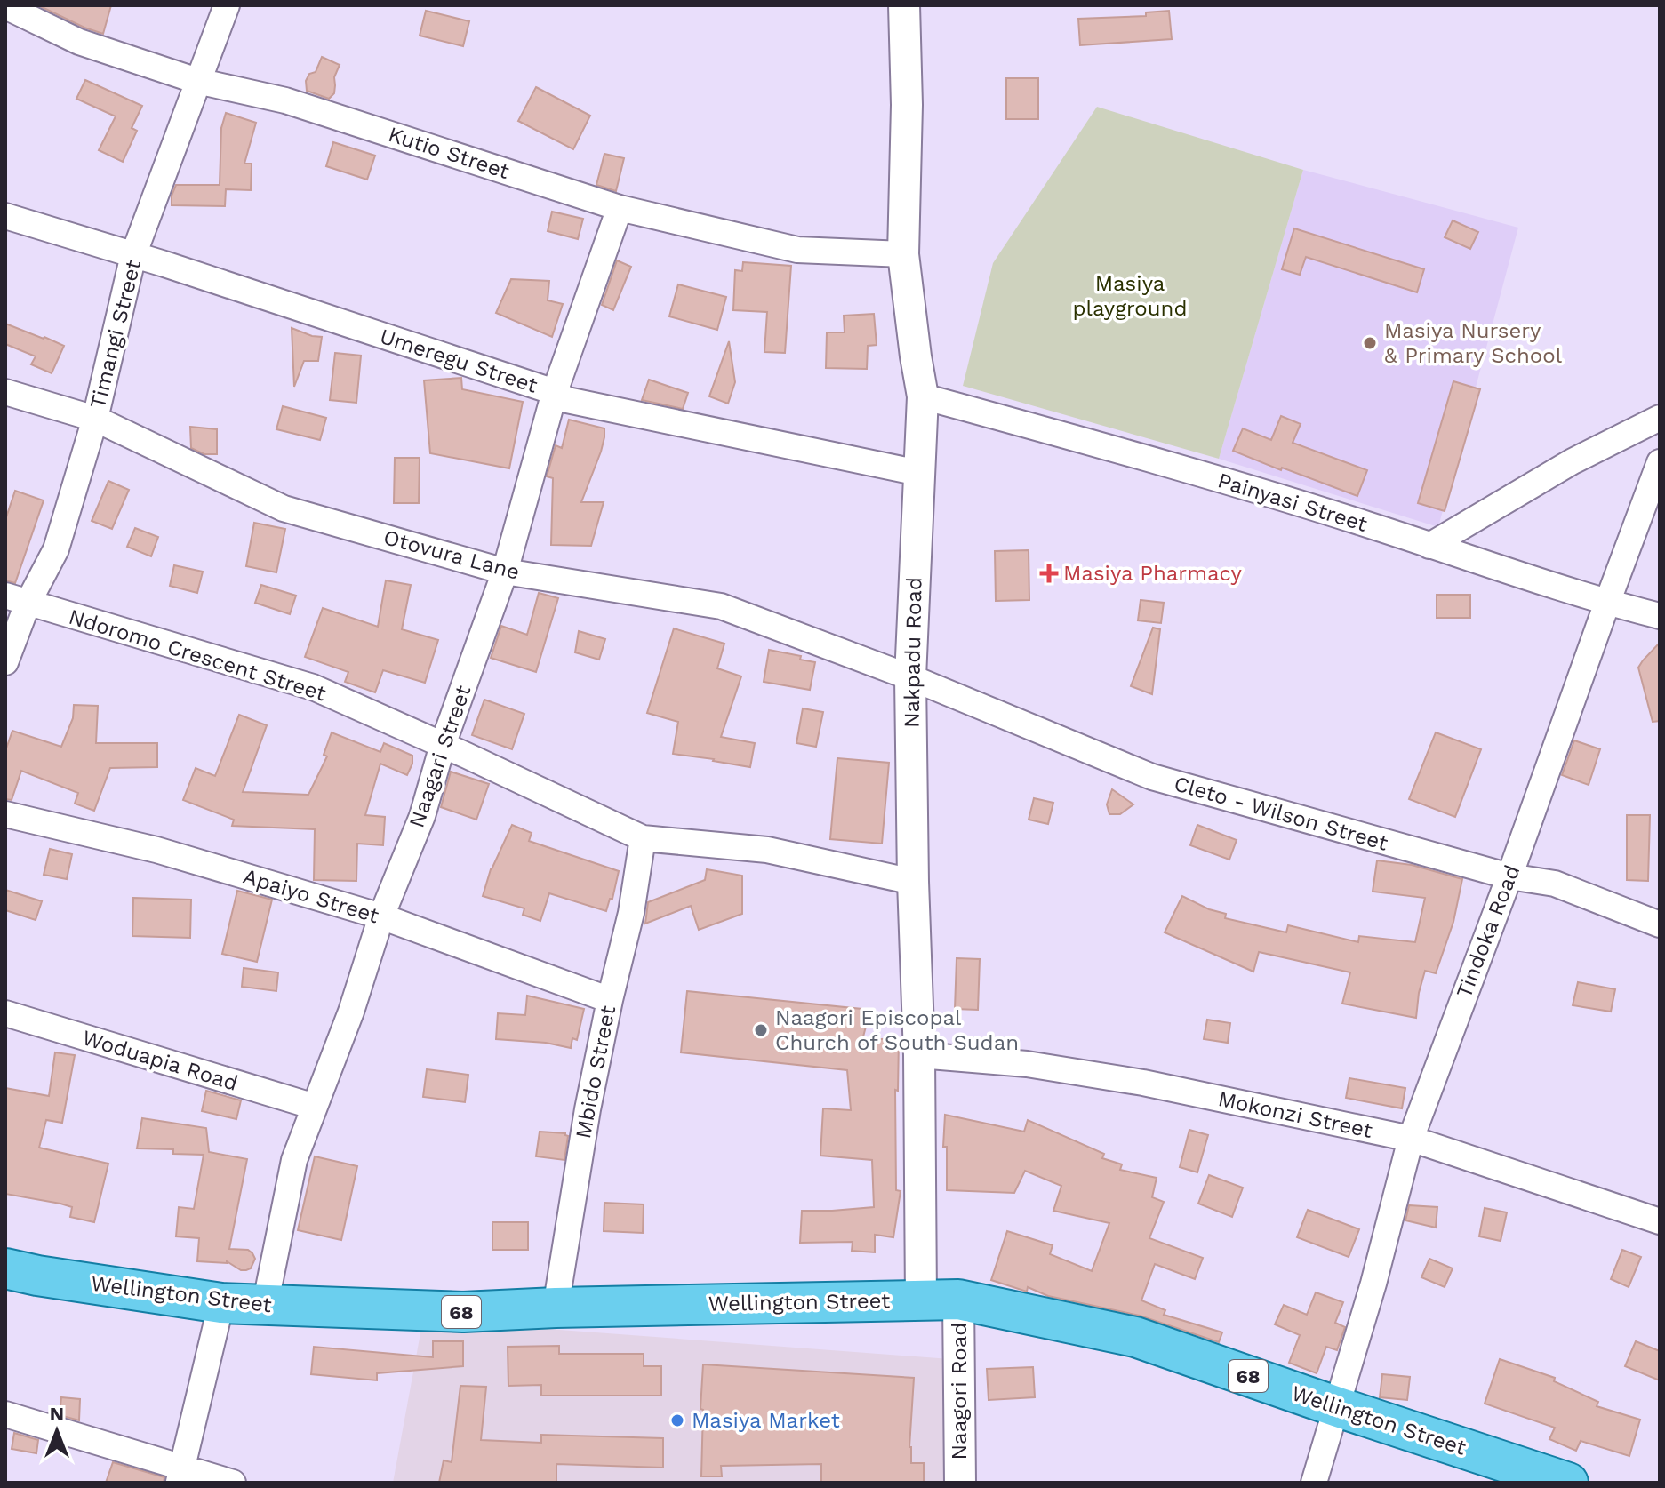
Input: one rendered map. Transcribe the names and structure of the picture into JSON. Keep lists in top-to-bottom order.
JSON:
{
  "streets": {
    "main road": ["Wellington Street", "68"],
    "street": [
      "Kutio Street",
      "Timangi Street",
      "Umeregu Street",
      "Painyasi Street",
      "Otovura Lane",
      "Nakpadu Road",
      "Ndoromo Crescent Street",
      "Naagari Street",
      "Cleto - Wilson Street",
      "Apaiyo Street",
      "Tindoka Road",
      "Woduapia Road",
      "Mbido Street",
      "Mokonzi Street",
      "Naagori Road"
    ]
  },
  "crossings": [
    ["Kutio Street", "Timangi Street"],
    ["Kutio Street", "Nakpadu Road"],
    ["Kutio Street", "Naagari Street"],
    ["Timangi Street", "Umeregu Street"],
    ["Timangi Street", "Otovura Lane"],
    ["Timangi Street", "Ndoromo Crescent Street"],
    ["Umeregu Street", "Nakpadu Road"],
    ["Umeregu Street", "Naagari Street"],
    ["Painyasi Street", "Nakpadu Road"],
    ["Painyasi Street", "Tindoka Road"],
    ["Otovura Lane", "Nakpadu Road"],
    ["Otovura Lane", "Naagari Street"],
    ["Otovura Lane", "Cleto - Wilson Street"],
    ["Nakpadu Road", "Ndoromo Crescent Street"],
    ["Nakpadu Road", "Cleto - Wilson Street"],
    ["Nakpadu Road", "Mokonzi Street"],
    ["Nakpadu Road", "Wellington Street"],
    ["Nakpadu Road", "Naagori Road"],
    ["Ndoromo Crescent Street", "Naagari Street"],
    ["Ndoromo Crescent Street", "Mbido Street"],
    ["Naagari Street", "Apaiyo Street"],
    ["Naagari Street", "Woduapia Road"],
    ["Naagari Street", "Wellington Street"],
    ["Cleto - Wilson Street", "Tindoka Road"],
    ["Apaiyo Street", "Mbido Street"],
    ["Tindoka Road", "Mokonzi Street"],
    ["Tindoka Road", "Wellington Street"],
    ["Mbido Street", "Wellington Street"],
    ["Wellington Street", "Naagori Road"]
  ],
  "parks": ["Masiya playground"],
  "places": {
    "other": ["Masiya Nursery & Primary School", "Naagori Episcopal Church of South Sudan", "Masiya Market"],
    "health": ["Masiya Pharmacy"]
  },
  "north": "top"
}
